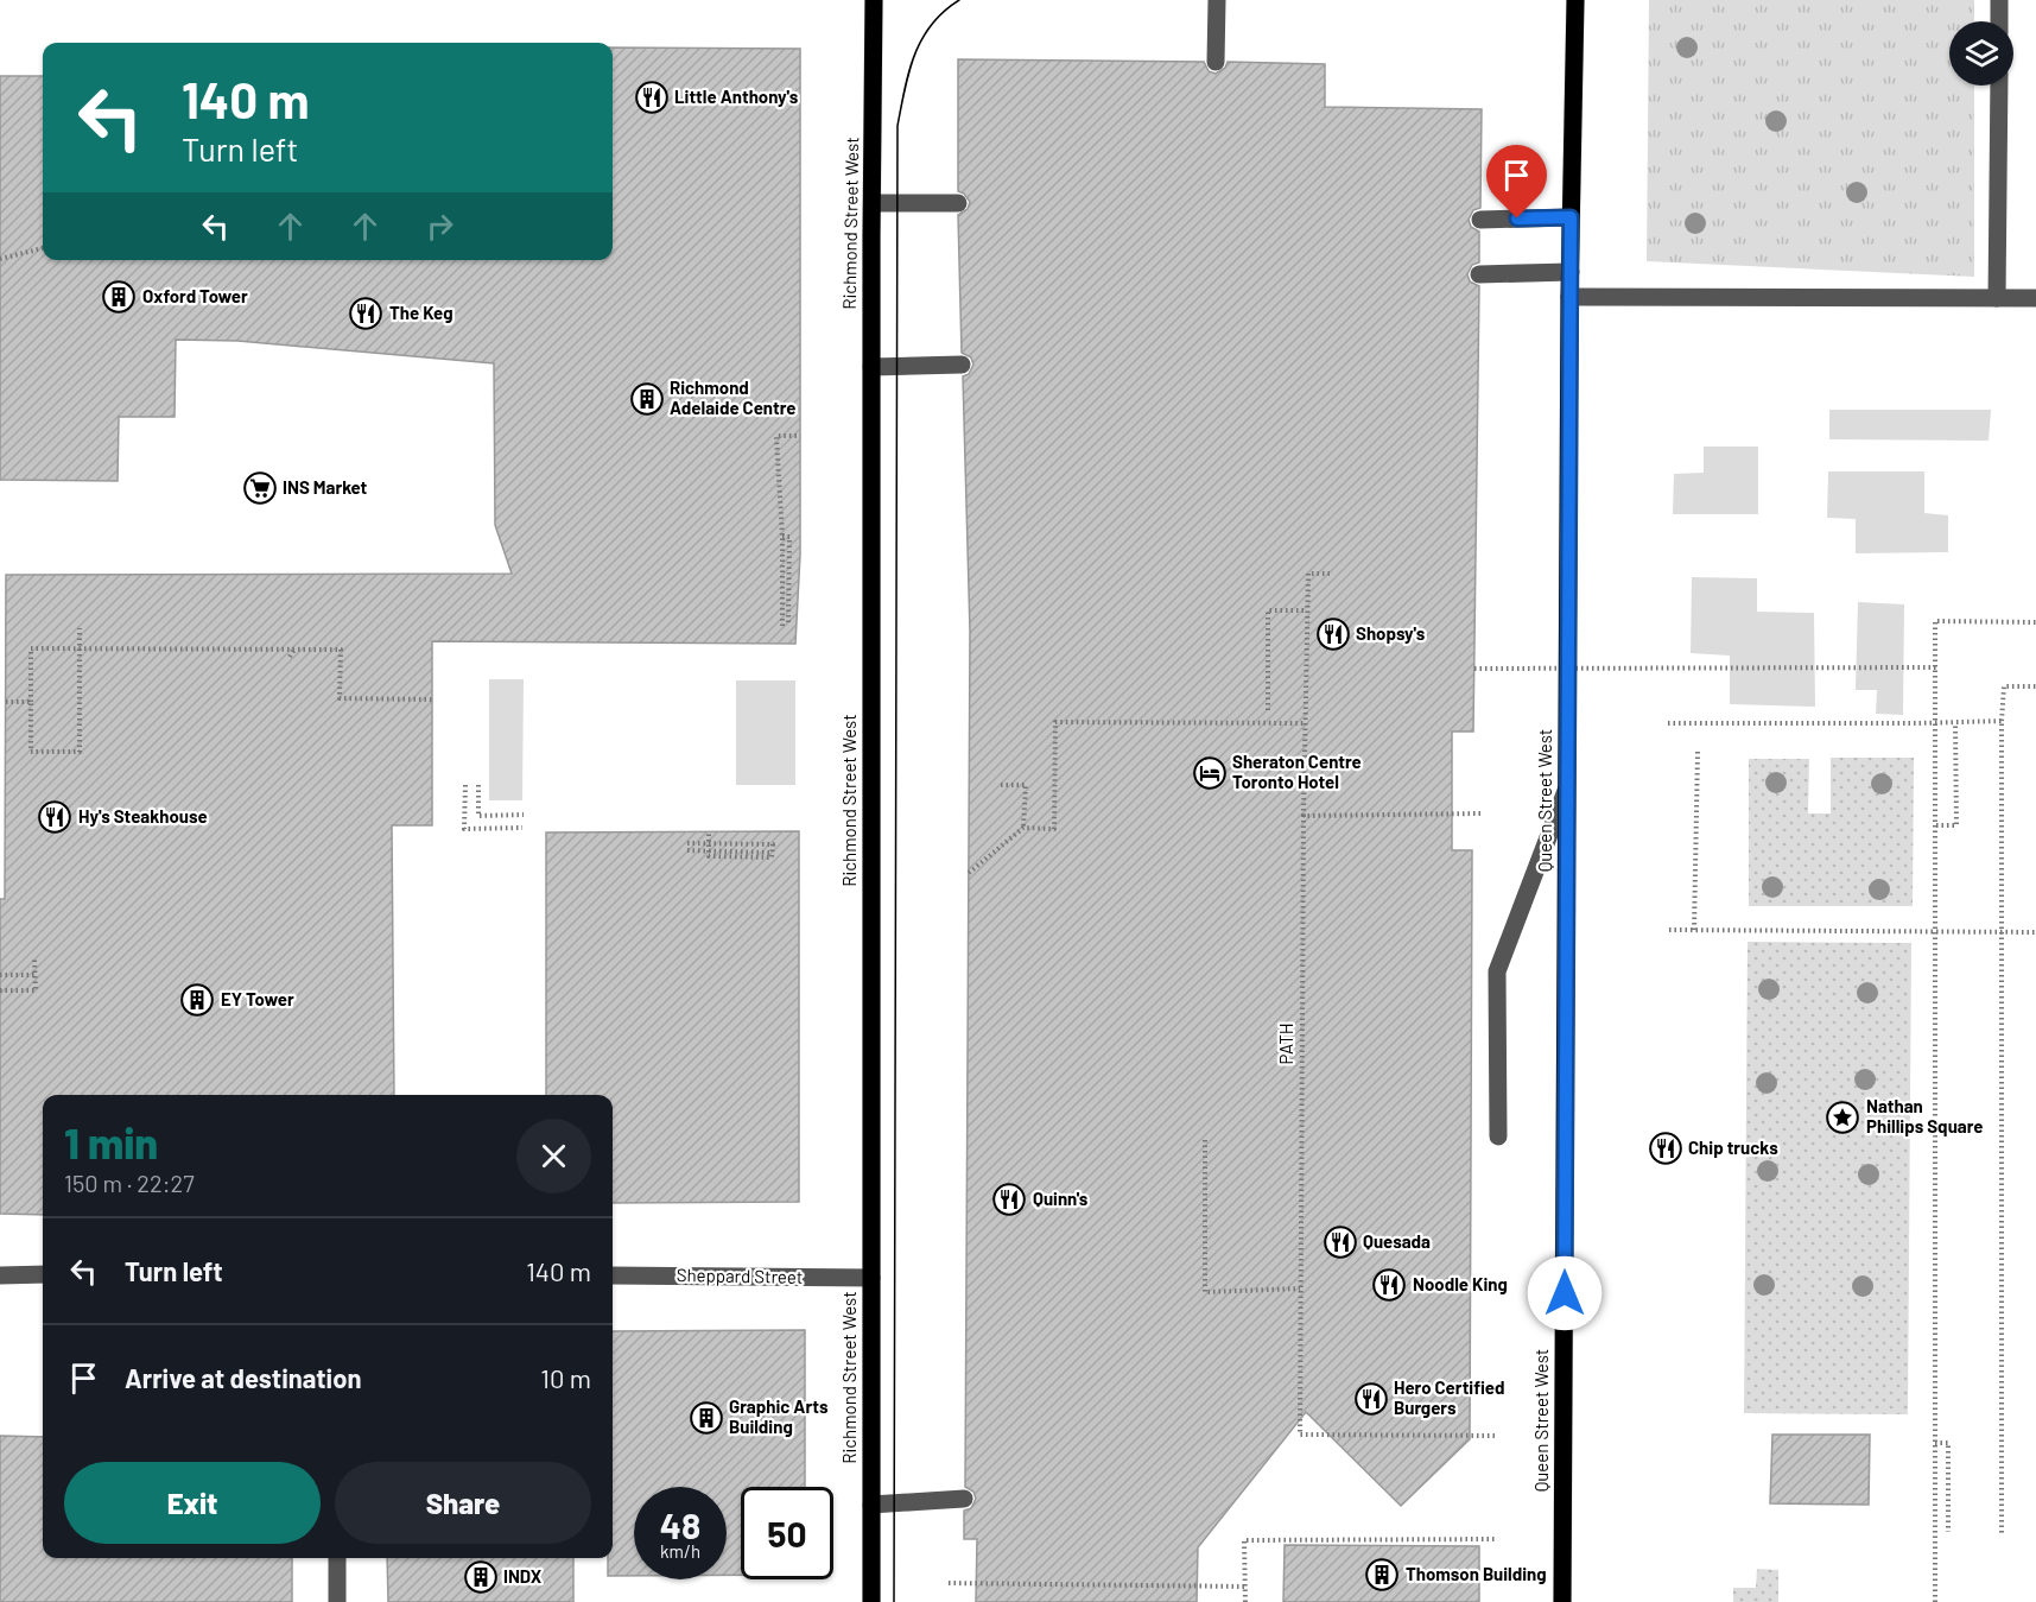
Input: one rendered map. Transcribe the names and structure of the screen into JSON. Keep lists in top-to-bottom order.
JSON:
{
  "streets": {
    "main road": ["Richmond Street West", "Queen Street West"],
    "street": ["Sheppard Street"],
    "path": ["PATH"]
  },
  "crossings": [
    ["Richmond Street West", "Sheppard Street"]
  ],
  "places": {
    "restaurant": [
      "Little Anthony's",
      "The Keg",
      "Shopsy's",
      "Hy's Steakhouse",
      "Chip trucks",
      "Quinn's",
      "Quesada",
      "Noodle King",
      "Hero Certified Burgers"
    ],
    "building": [
      "Oxford Tower",
      "Richmond Adelaide Centre",
      "EY Tower",
      "Graphic Arts Building",
      "Thomson Building",
      "INDX"
    ],
    "supermarket": ["INS Market"],
    "hotel": ["Sheraton Centre Toronto Hotel"],
    "place": ["Nathan Phillips Square"]
  },
  "page": {
    "turn": ["140 m", "Turn left"],
    "heading": ["1 min", "150 m · 22:27"],
    "list": [
      {
        "name": "Turn left",
        "value": "140 m"
      },
      {
        "name": "Arrive at destination",
        "value": "10 m"
      }
    ],
    "buttons": ["Exit", "Share"],
    "speed": "48 km/h",
    "limit": "50"
  }
}
